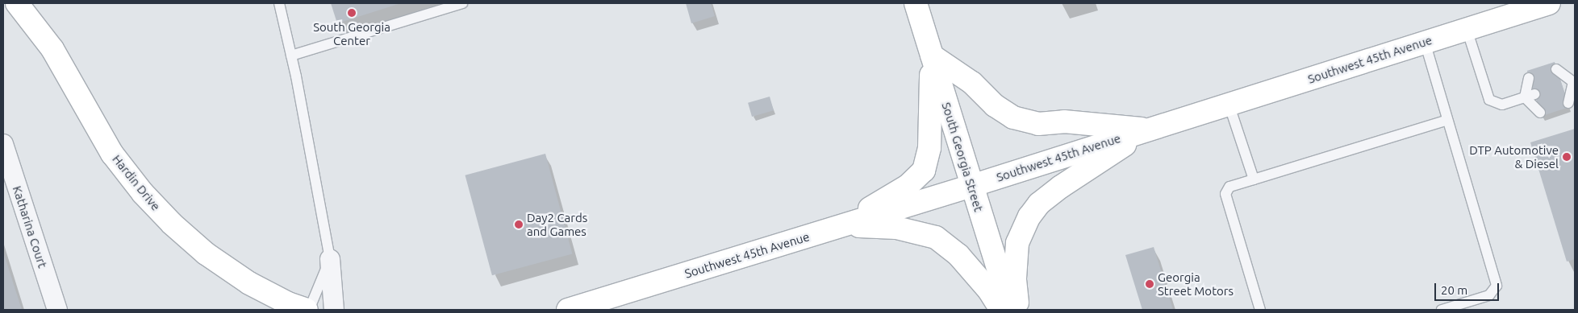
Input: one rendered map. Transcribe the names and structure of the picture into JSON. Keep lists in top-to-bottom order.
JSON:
{
  "streets": {
    "main road": ["Southwest 45th Avenue", "South Georgia Street", "Hardin Drive"],
    "street": ["Katharina Court"]
  },
  "crossings": [
    ["Southwest 45th Avenue", "South Georgia Street"]
  ],
  "places": [
    "South Georgia Center",
    "DTP Automotive & Diesel",
    "Day2 Cards and Games",
    "Georgia Street Motors"
  ],
  "scale_bar": "20 m"
}
